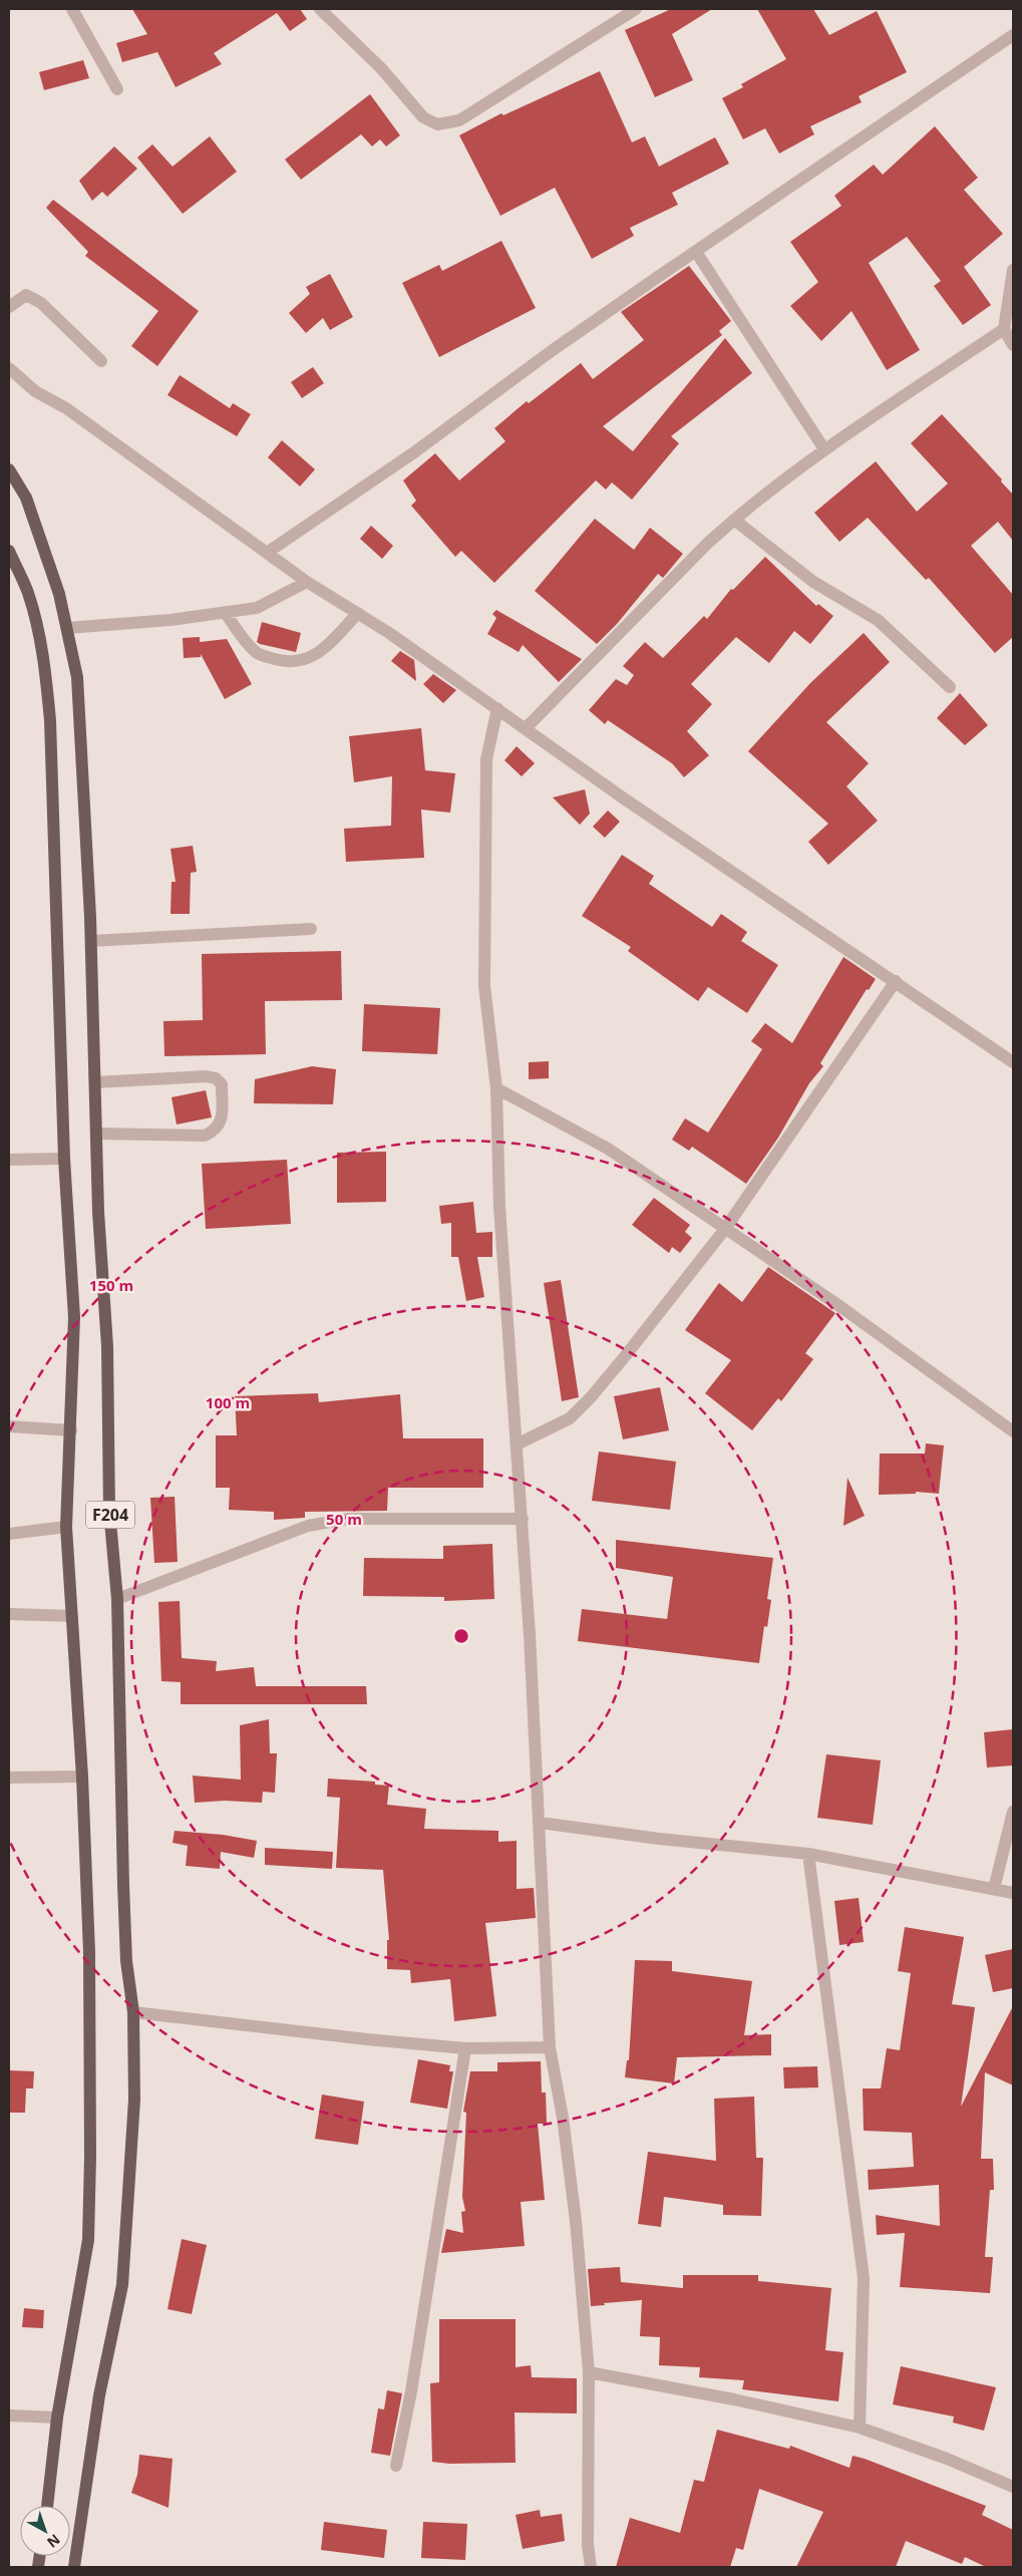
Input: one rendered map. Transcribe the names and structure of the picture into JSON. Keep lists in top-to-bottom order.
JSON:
{
  "streets": {
    "main road": ["F204"]
  },
  "north": "bottom right",
  "rings": ["150 m", "100 m", "50 m"]
}
